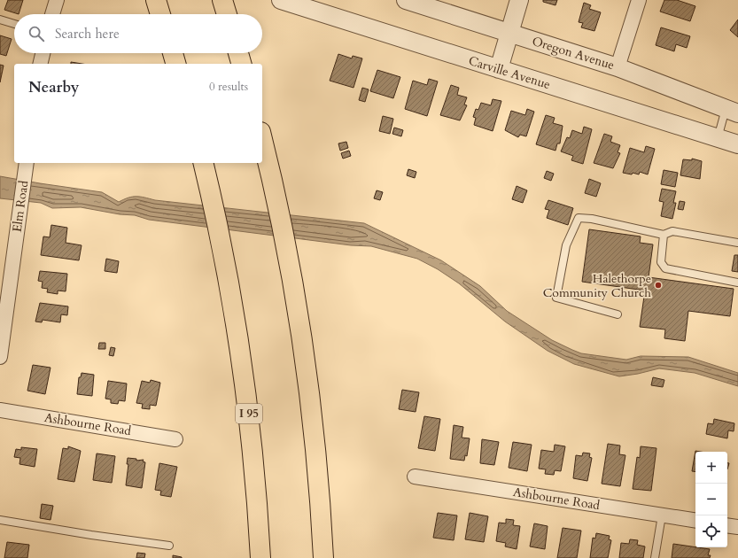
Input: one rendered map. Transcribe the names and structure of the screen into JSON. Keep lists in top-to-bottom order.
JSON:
{
  "streets": {
    "highway": ["I 95"],
    "street": [
      "Oregon Avenue",
      "Carville Avenue",
      "Elm Road",
      "Ashbourne Road"
    ]
  },
  "places": ["Halethorpe Community Church"],
  "page": {
    "search": "Search here",
    "heading": ["Nearby", "0 results"],
    "map_buttons": ["+", "−"]
  }
}
